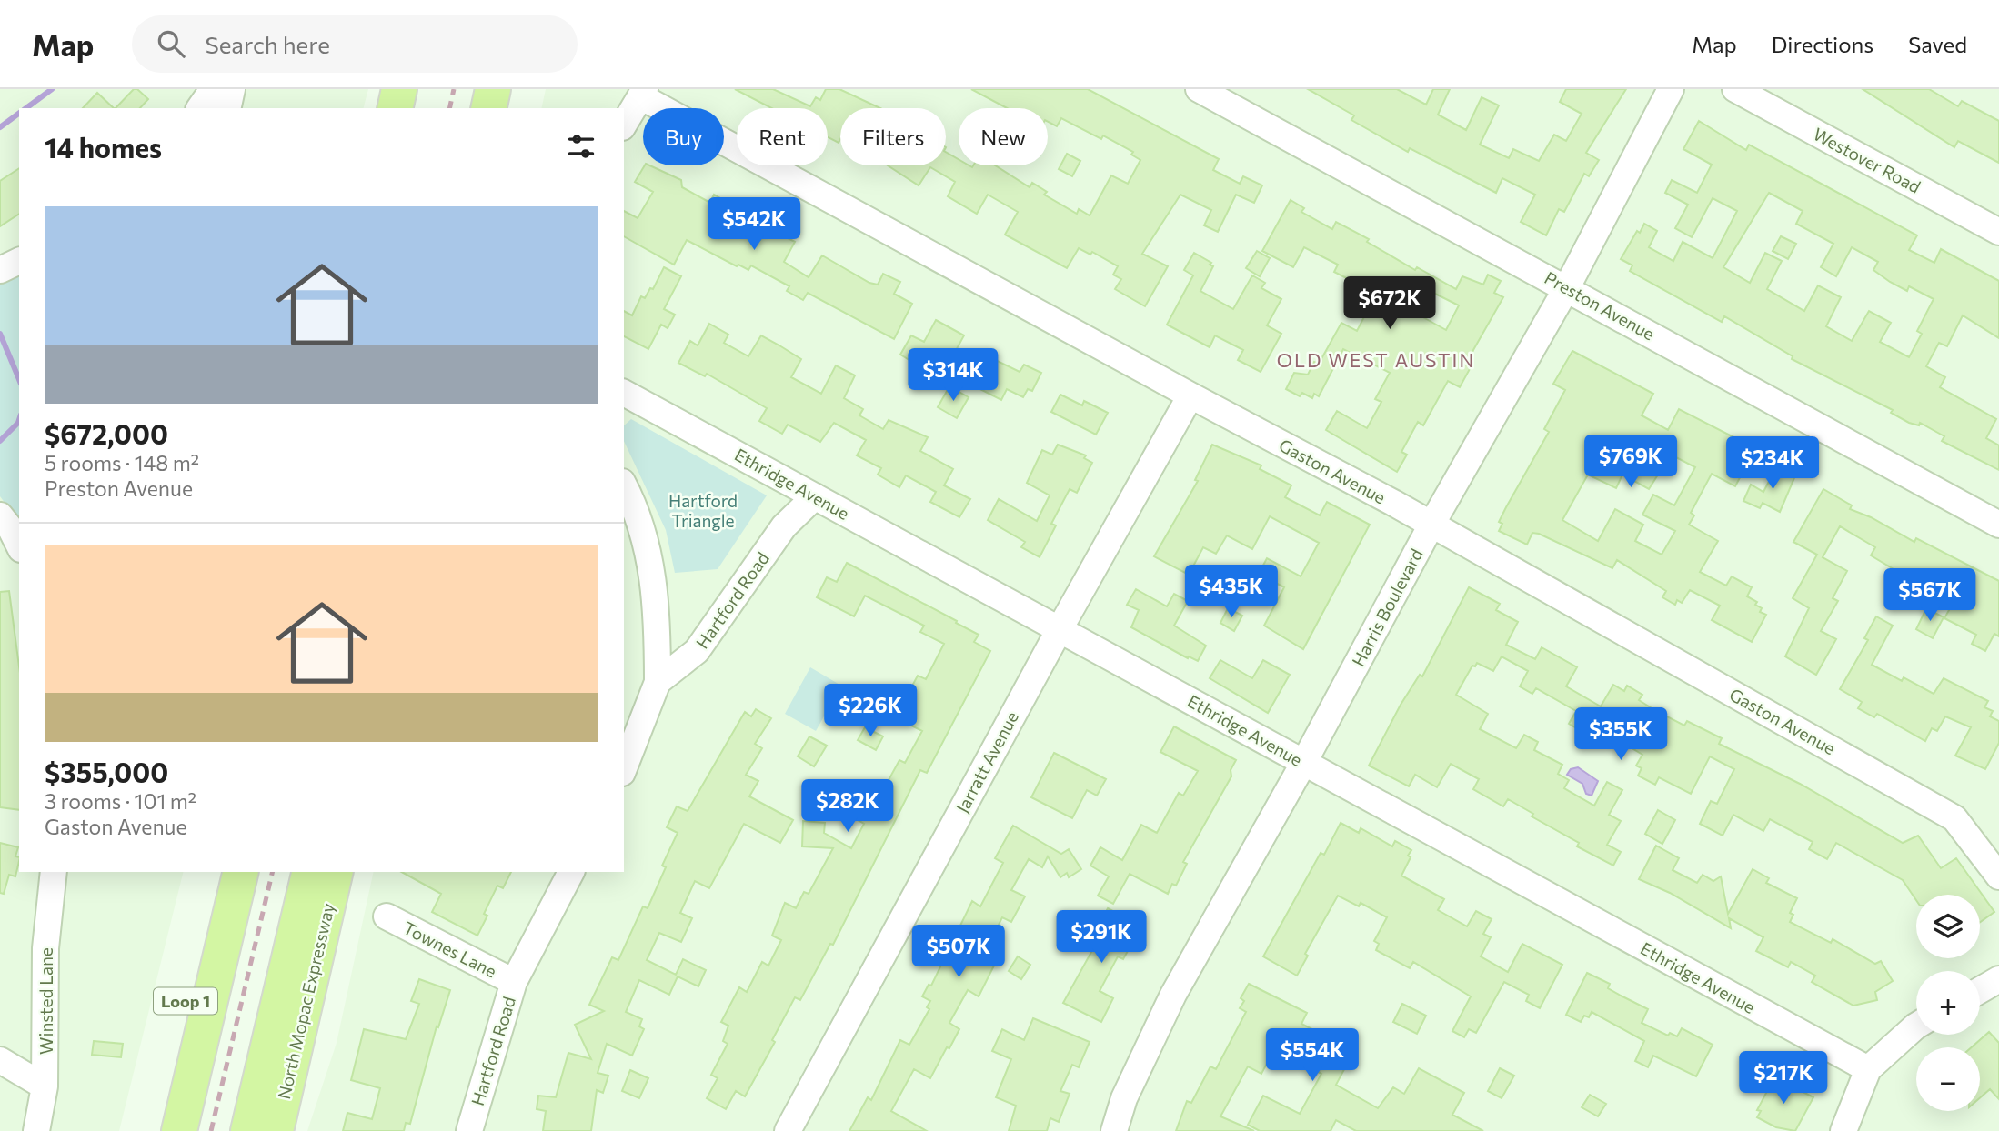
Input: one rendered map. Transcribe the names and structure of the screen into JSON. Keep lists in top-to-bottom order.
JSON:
{
  "streets": {
    "highway": ["Loop 1", "North Mopac Expressway"],
    "street": [
      "Westover Road",
      "Preston Avenue",
      "Gaston Avenue",
      "Ethridge Avenue",
      "Hartford Road",
      "Harris Boulevard",
      "Jarratt Avenue",
      "Townes Lane",
      "Winsted Lane"
    ]
  },
  "crossings": [
    ["Preston Avenue", "Harris Boulevard"],
    ["Gaston Avenue", "Harris Boulevard"],
    ["Gaston Avenue", "Jarratt Avenue"],
    ["Ethridge Avenue", "Hartford Road"],
    ["Ethridge Avenue", "Harris Boulevard"],
    ["Ethridge Avenue", "Jarratt Avenue"],
    ["Hartford Road", "Townes Lane"]
  ],
  "districts": ["OLD WEST AUSTIN"],
  "parks": ["Hartford Triangle"],
  "page": {
    "header": "Map",
    "search": "Search here",
    "nav": ["Map", "Directions", "Saved"],
    "chip": [
      "Buy",
      "Rent",
      "Filters",
      "New"
    ],
    "heading": "14 homes",
    "list": [
      {
        "name": "$672,000",
        "note": "5 rooms · 148 m² · Preston Avenue"
      },
      {
        "name": "$355,000",
        "note": "3 rooms · 101 m² · Gaston Avenue"
      }
    ],
    "price": [
      "$542K",
      "$672K",
      "$314K",
      "$769K",
      "$234K",
      "$435K",
      "$567K",
      "$226K",
      "$355K",
      "$282K",
      "$291K",
      "$507K",
      "$554K",
      "$217K"
    ],
    "map_buttons": ["+", "−"]
  }
}
